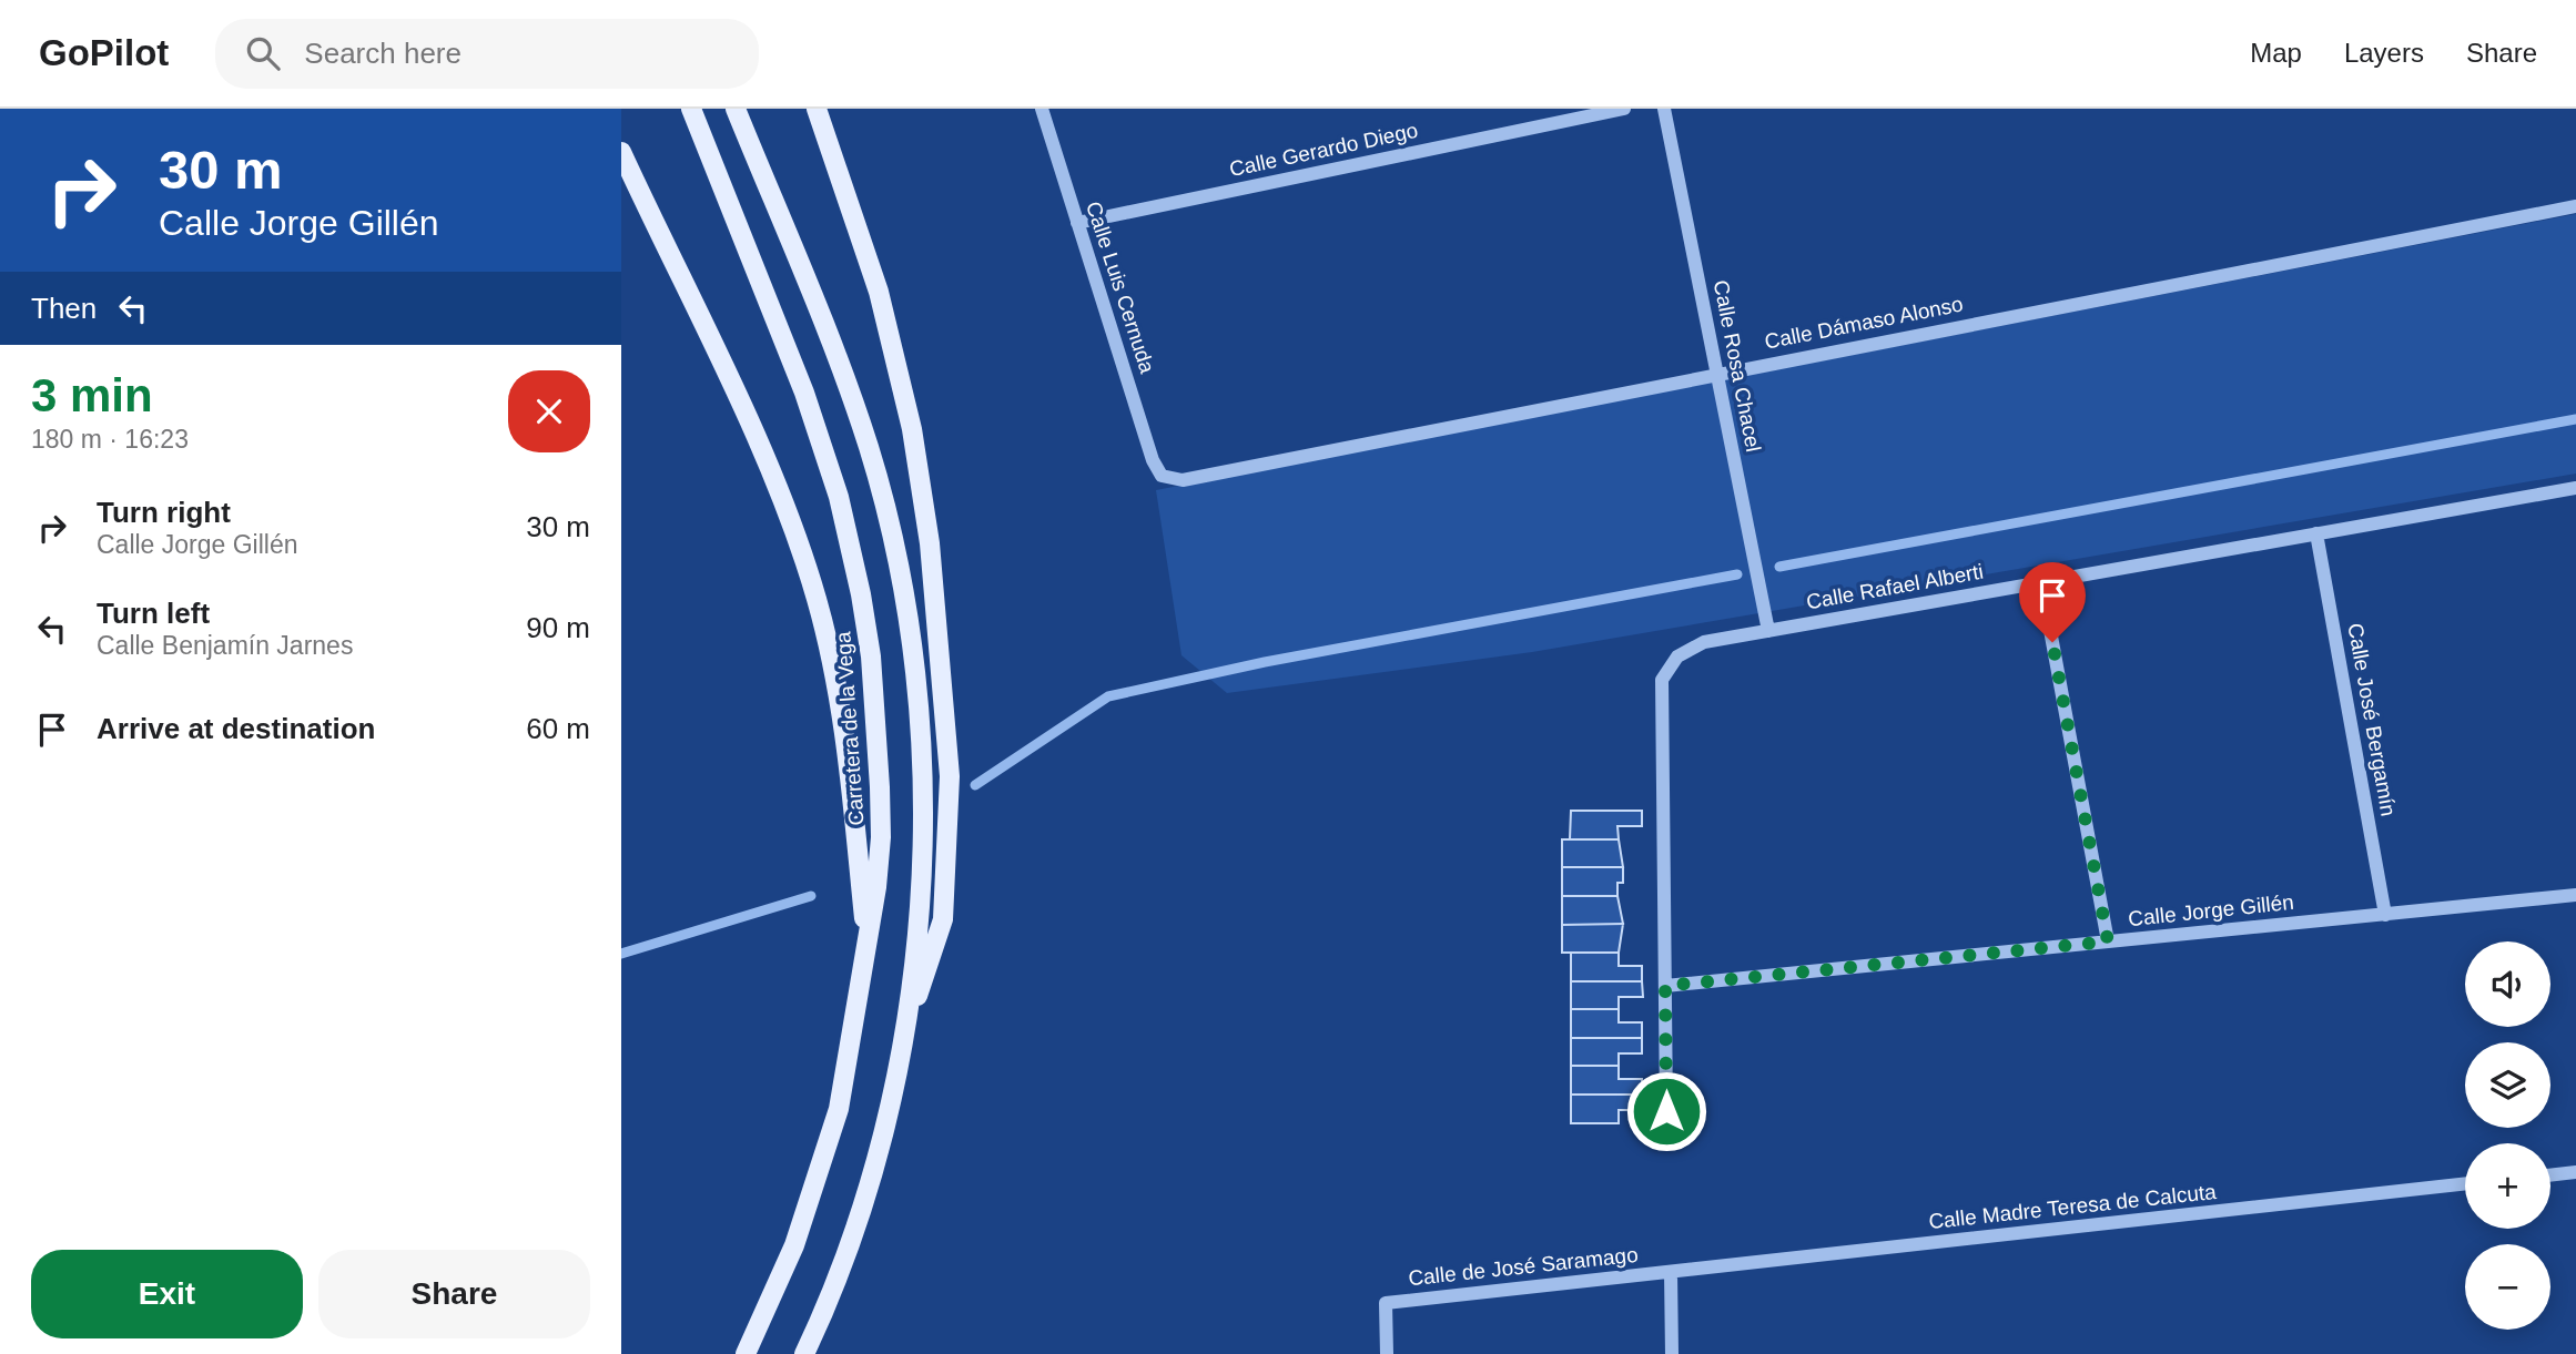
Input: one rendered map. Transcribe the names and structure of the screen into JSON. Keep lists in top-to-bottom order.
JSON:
{
  "streets": {
    "main road": ["Carretera de la Vega"],
    "street": [
      "Calle Gerardo Diego",
      "Calle Luis Cernuda",
      "Calle Dámaso Alonso",
      "Calle Rosa Chacel",
      "Calle Rafael Alberti",
      "Calle José Bergamín",
      "Calle Jorge Gillén",
      "Calle Madre Teresa de Calcuta",
      "Calle de José Saramago"
    ]
  },
  "crossings": [
    ["Calle Gerardo Diego", "Calle Luis Cernuda"],
    ["Calle Luis Cernuda", "Calle Dámaso Alonso"],
    ["Calle Dámaso Alonso", "Calle Rosa Chacel"],
    ["Calle Rosa Chacel", "Calle Rafael Alberti"],
    ["Calle Rafael Alberti", "Calle José Bergamín"],
    ["Calle Rafael Alberti", "Calle Jorge Gillén"],
    ["Calle José Bergamín", "Calle Jorge Gillén"],
    ["Calle Madre Teresa de Calcuta", "Calle de José Saramago"]
  ],
  "page": {
    "header": "GoPilot",
    "search": "Search here",
    "nav": ["Map", "Layers", "Share"],
    "turn": ["30 m", "Calle Jorge Gillén"],
    "then": "Then",
    "heading": ["3 min", "180 m · 16:23"],
    "list": [
      {
        "name": "Turn right",
        "note": "Calle Jorge Gillén",
        "value": "30 m"
      },
      {
        "name": "Turn left",
        "note": "Calle Benjamín Jarnes",
        "value": "90 m"
      },
      {
        "name": "Arrive at destination",
        "value": "60 m"
      }
    ],
    "map_buttons": ["+", "−"],
    "buttons": ["Exit", "Share"]
  }
}
